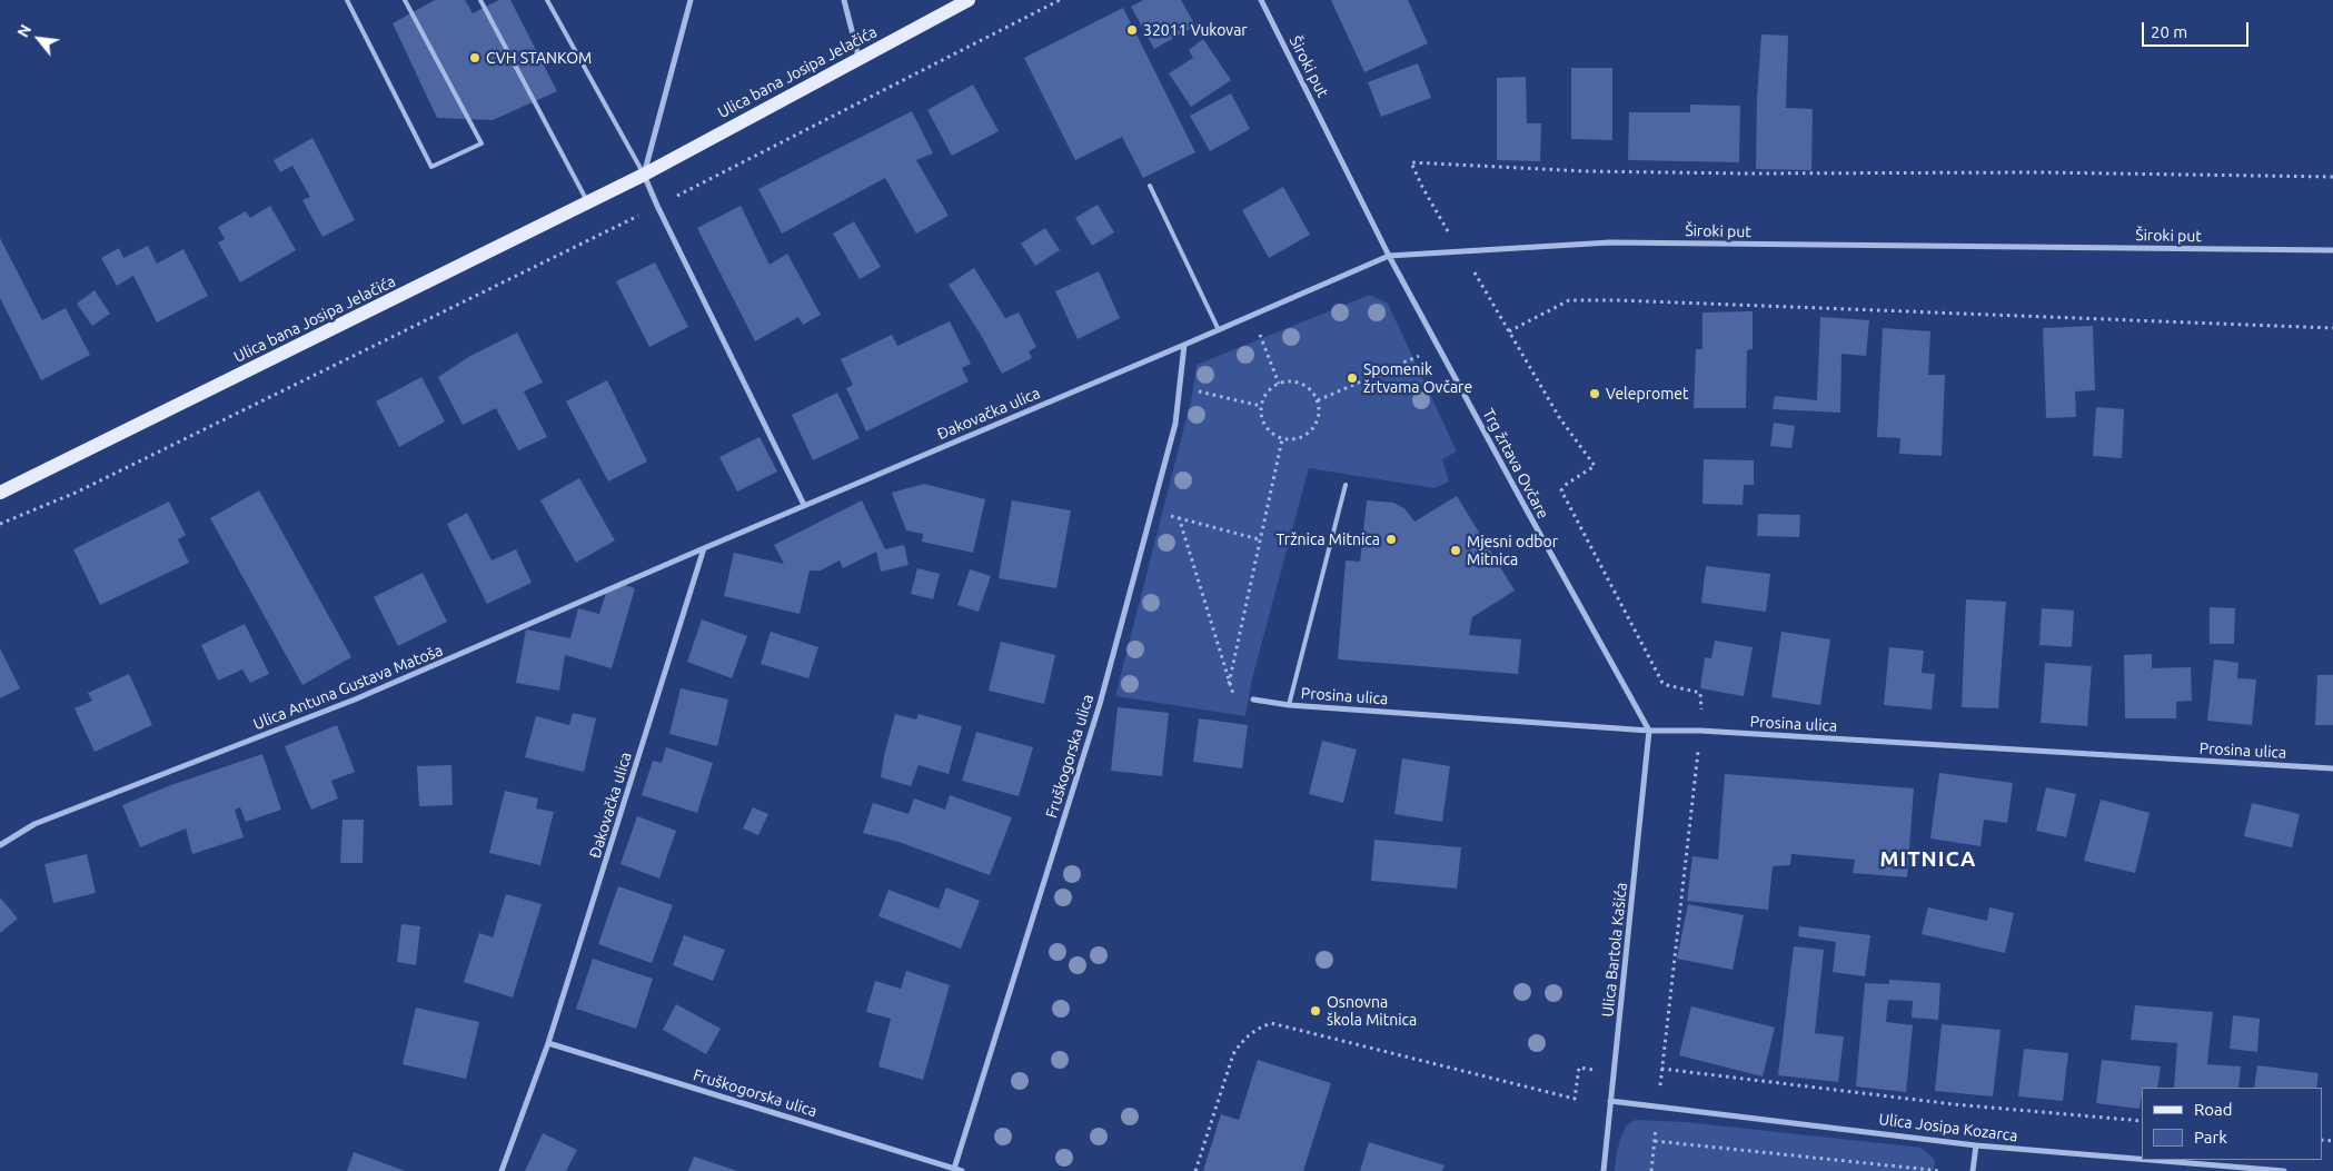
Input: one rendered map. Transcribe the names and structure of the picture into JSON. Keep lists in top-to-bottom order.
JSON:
{
  "streets": {
    "main road": ["Ulica bana Josipa Jelačića"],
    "street": [
      "Široki put",
      "Đakovačka ulica",
      "Trg žrtava Ovčare",
      "Ulica Antuna Gustava Matoša",
      "Prosina ulica",
      "Fruškogorska ulica",
      "Ulica Bartola Kašića",
      "Ulica Josipa Kozarca"
    ]
  },
  "crossings": [
    ["Široki put", "Trg žrtava Ovčare"],
    ["Đakovačka ulica", "Ulica Antuna Gustava Matoša"],
    ["Đakovačka ulica", "Fruškogorska ulica"],
    ["Trg žrtava Ovčare", "Prosina ulica"],
    ["Trg žrtava Ovčare", "Ulica Bartola Kašića"],
    ["Prosina ulica", "Ulica Bartola Kašića"],
    ["Ulica Bartola Kašića", "Ulica Josipa Kozarca"]
  ],
  "districts": ["MITNICA"],
  "places": [
    "32011 Vukovar",
    "CVH STANKOM",
    "Spomenik žrtvama Ovčare",
    "Velepromet",
    "Tržnica Mitnica",
    "Mjesni odbor Mitnica",
    "Osnovna škola Mitnica"
  ],
  "legend": ["Road", "Park"],
  "scale_bar": "20 m",
  "north": "top left"
}
